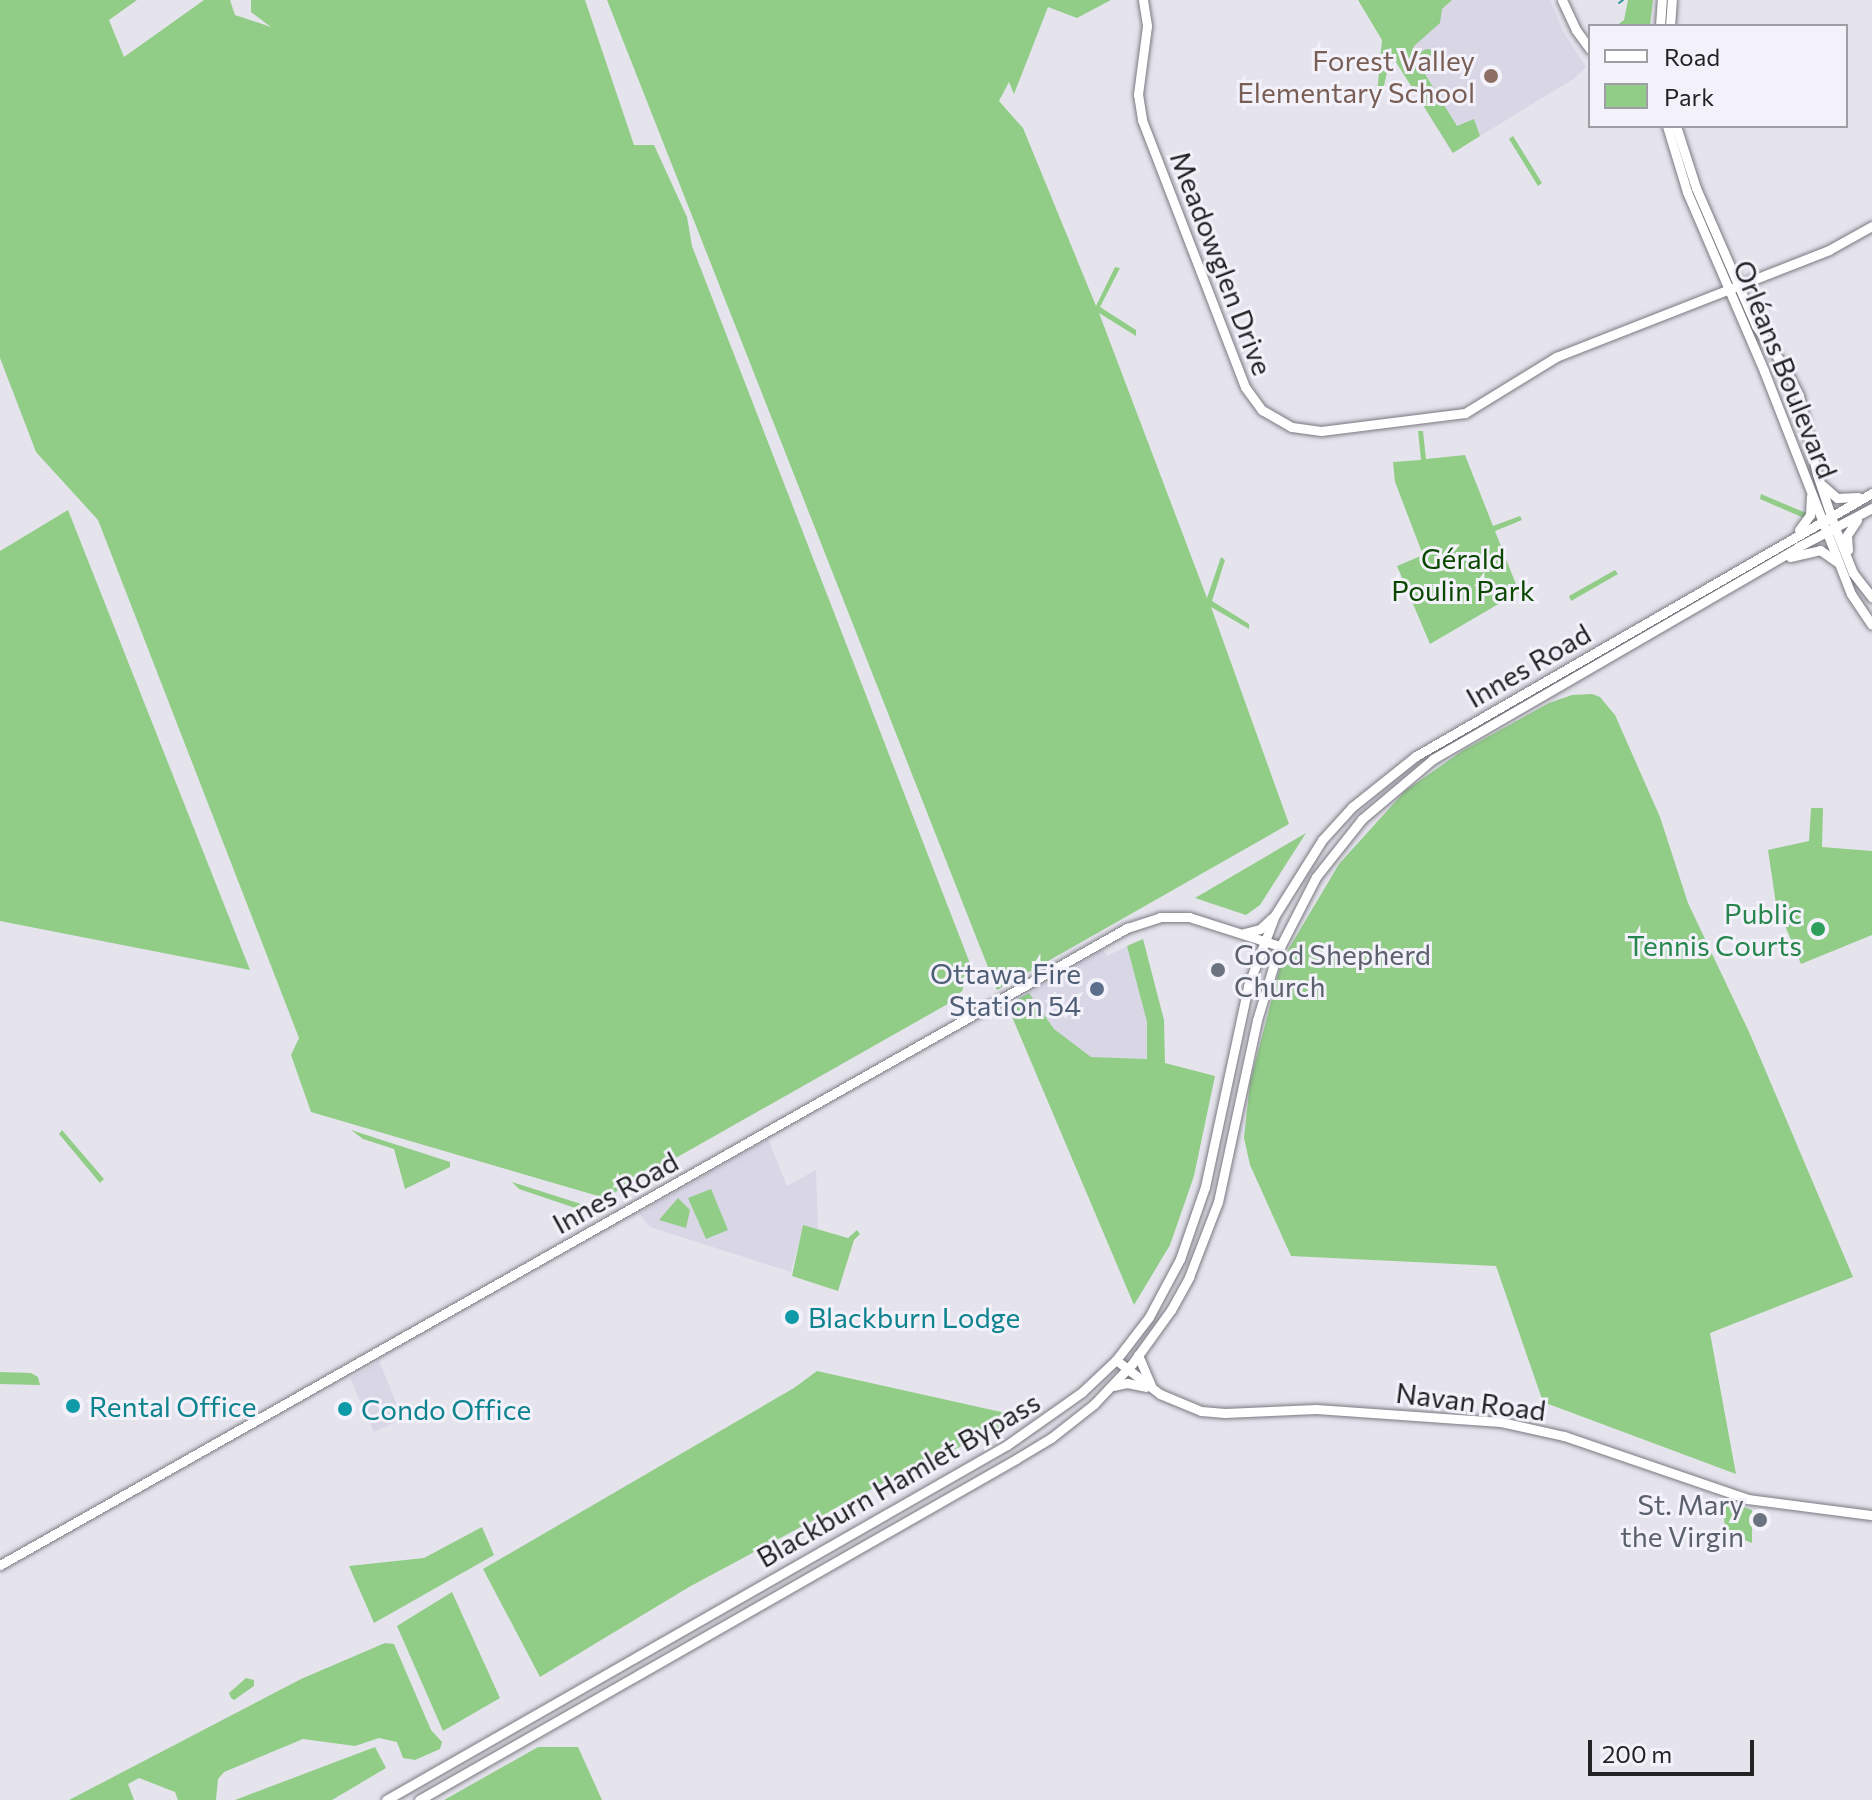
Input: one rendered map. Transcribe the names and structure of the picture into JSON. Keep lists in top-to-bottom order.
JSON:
{
  "streets": {
    "main road": [
      "Meadowglen Drive",
      "Orléans Boulevard",
      "Innes Road",
      "Navan Road",
      "Blackburn Hamlet Bypass"
    ]
  },
  "crossings": [
    ["Meadowglen Drive", "Orléans Boulevard"],
    ["Orléans Boulevard", "Innes Road"],
    ["Innes Road", "Blackburn Hamlet Bypass"],
    ["Navan Road", "Blackburn Hamlet Bypass"]
  ],
  "parks": ["Gérald Poulin Park"],
  "places": [
    "Forest Valley Elementary School",
    "Public Tennis Courts",
    "Good Shepherd Church",
    "Ottawa Fire Station 54",
    "Blackburn Lodge",
    "Rental Office",
    "Condo Office",
    "St. Mary the Virgin"
  ],
  "legend": ["Road", "Park"],
  "scale_bar": "200 m"
}
